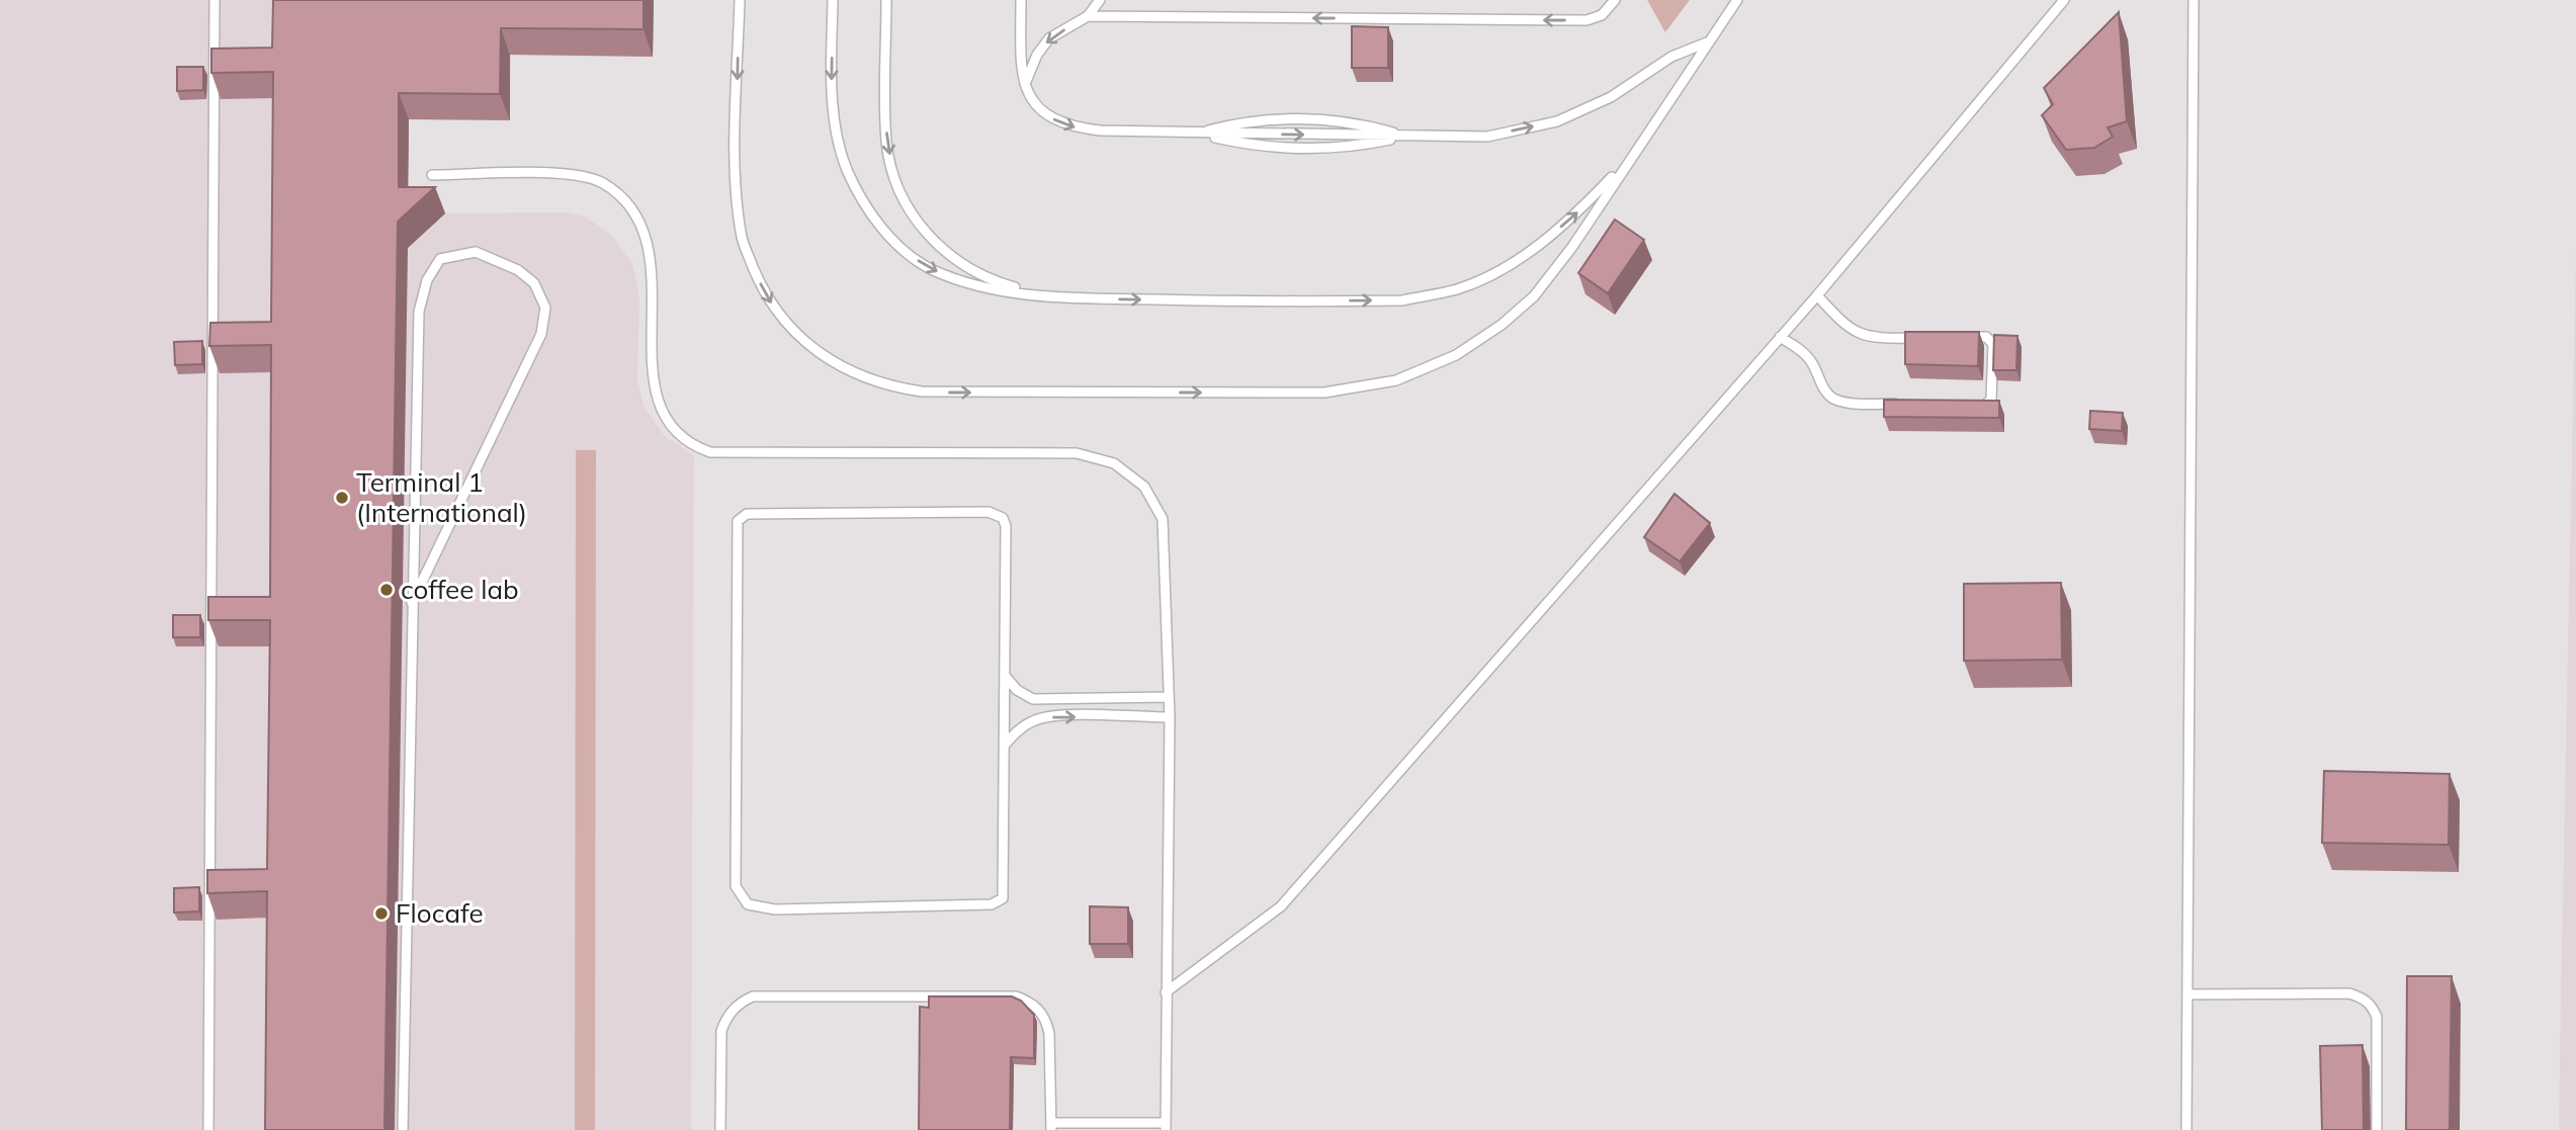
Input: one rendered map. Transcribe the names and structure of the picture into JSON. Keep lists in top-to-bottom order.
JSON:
{
  "places": ["Terminal 1 (International)", "coffee lab", "Flocafe"]
}
